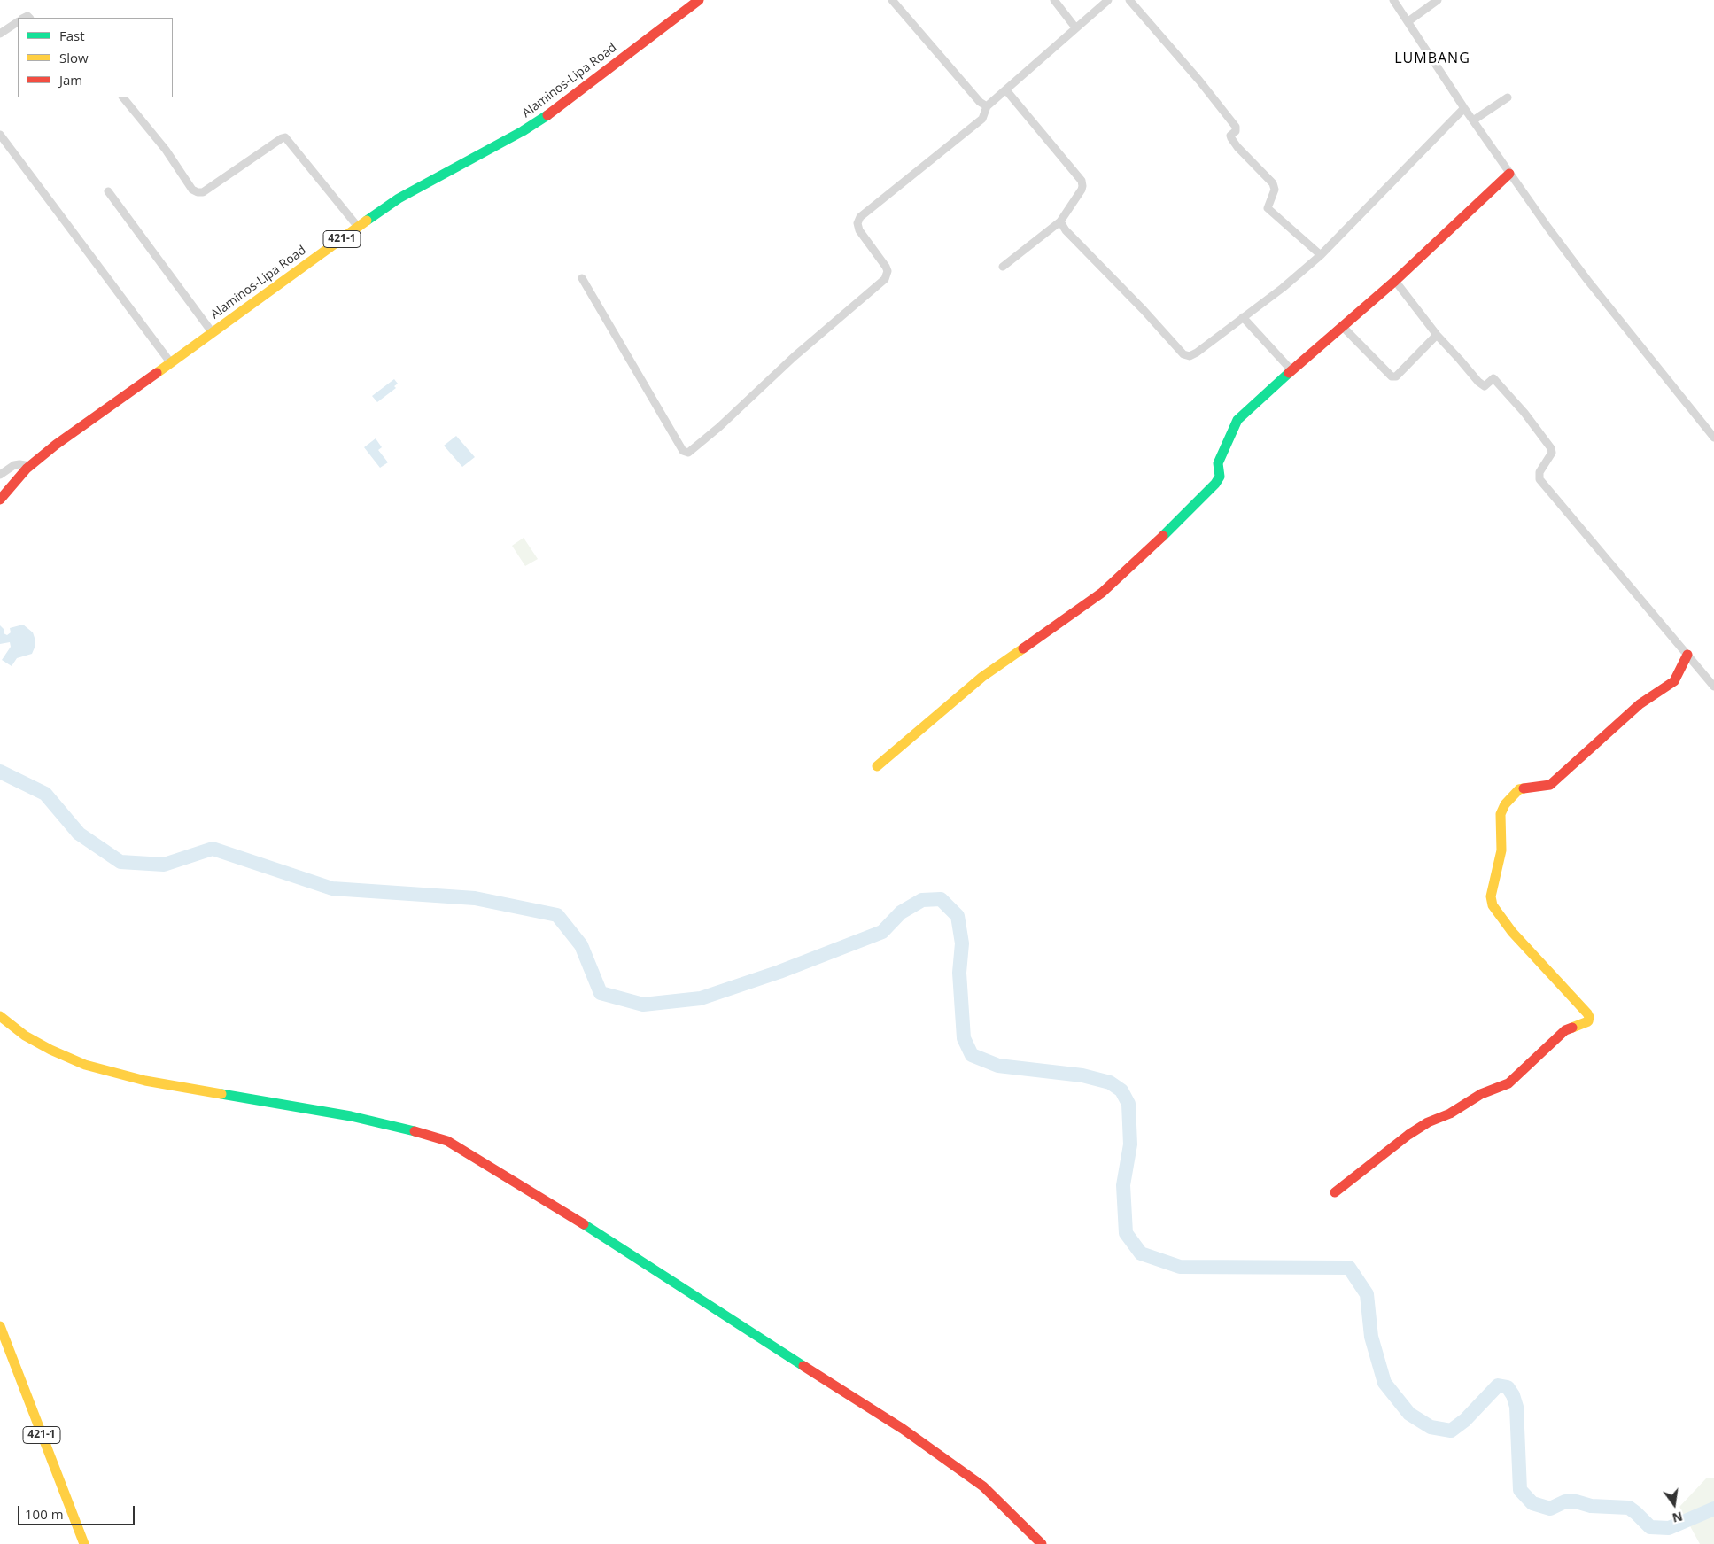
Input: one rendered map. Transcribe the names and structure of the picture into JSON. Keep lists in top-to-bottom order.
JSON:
{
  "streets": {
    "street": ["Alaminos-Lipa Road", "421-1"]
  },
  "districts": ["LUMBANG"],
  "legend": ["Fast", "Slow", "Jam"],
  "scale_bar": "100 m",
  "north": "bottom"
}
